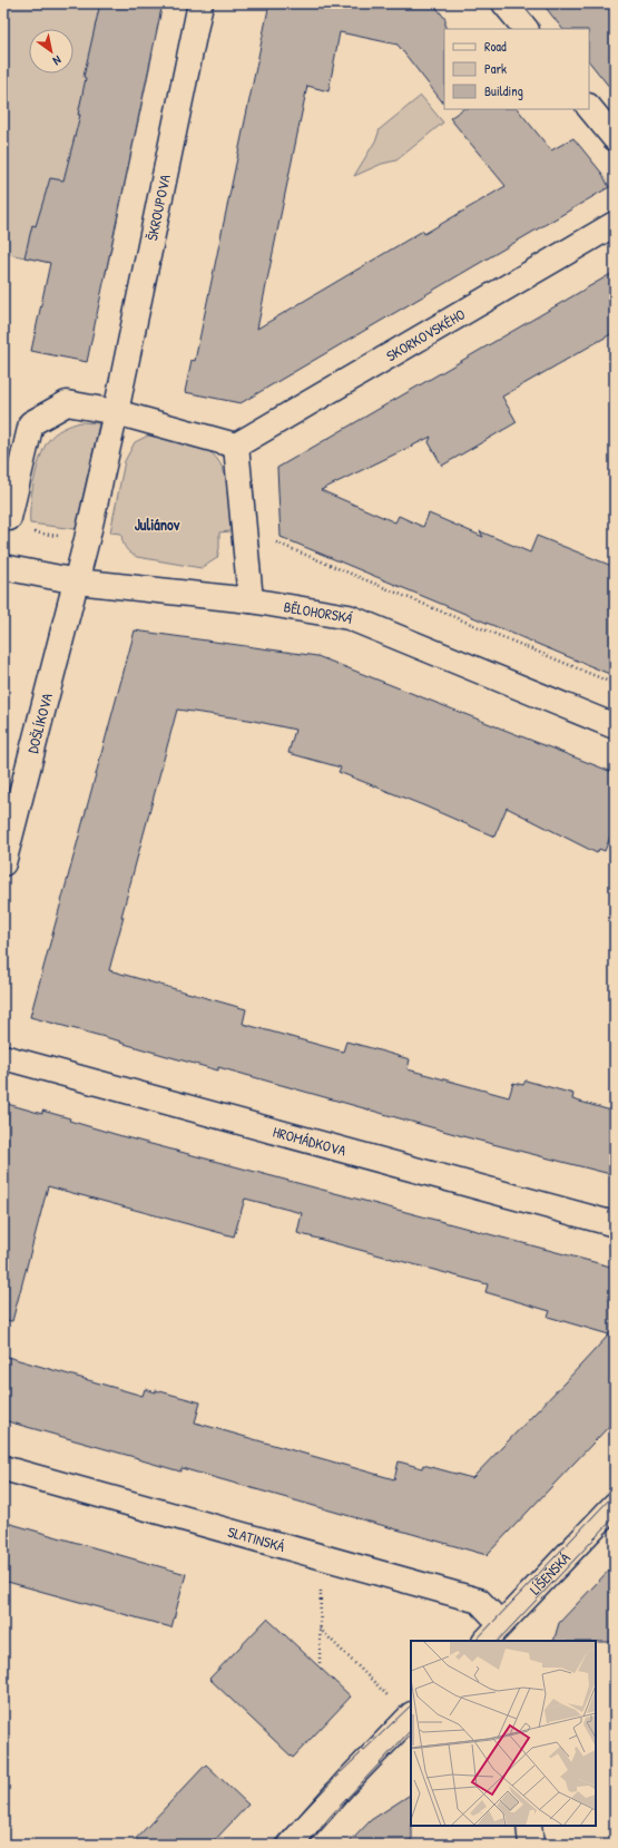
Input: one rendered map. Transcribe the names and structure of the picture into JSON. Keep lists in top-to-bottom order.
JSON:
{
  "streets": {
    "street": [
      "ŠKROUPOVA",
      "SKORKOVSKÉHO",
      "BĚLOHORSKÁ",
      "DOŠLÍKOVA",
      "HROMÁDKOVA",
      "SLATINSKÁ",
      "LÍŠEŇSKÁ"
    ]
  },
  "crossings": [
    ["ŠKROUPOVA", "BĚLOHORSKÁ"],
    ["ŠKROUPOVA", "DOŠLÍKOVA"],
    ["BĚLOHORSKÁ", "DOŠLÍKOVA"],
    ["SLATINSKÁ", "LÍŠEŇSKÁ"]
  ],
  "districts": ["Juliánov"],
  "legend": ["Road", "Park", "Building"],
  "north": "bottom right"
}
